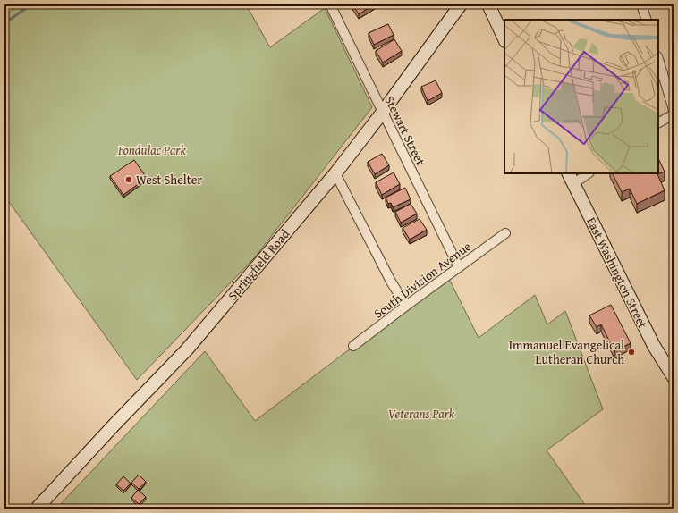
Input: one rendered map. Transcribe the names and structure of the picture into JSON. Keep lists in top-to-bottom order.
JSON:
{
  "streets": {
    "main road": ["Springfield Road", "East Washington Street"],
    "street": ["Stewart Street", "South Division Avenue"]
  },
  "crossings": [
    ["Stewart Street", "Springfield Road"],
    ["Stewart Street", "South Division Avenue"]
  ],
  "parks": ["Fondulac Park", "Veterans Park"],
  "places": ["West Shelter", "Immanuel Evangelical Lutheran Church"]
}
